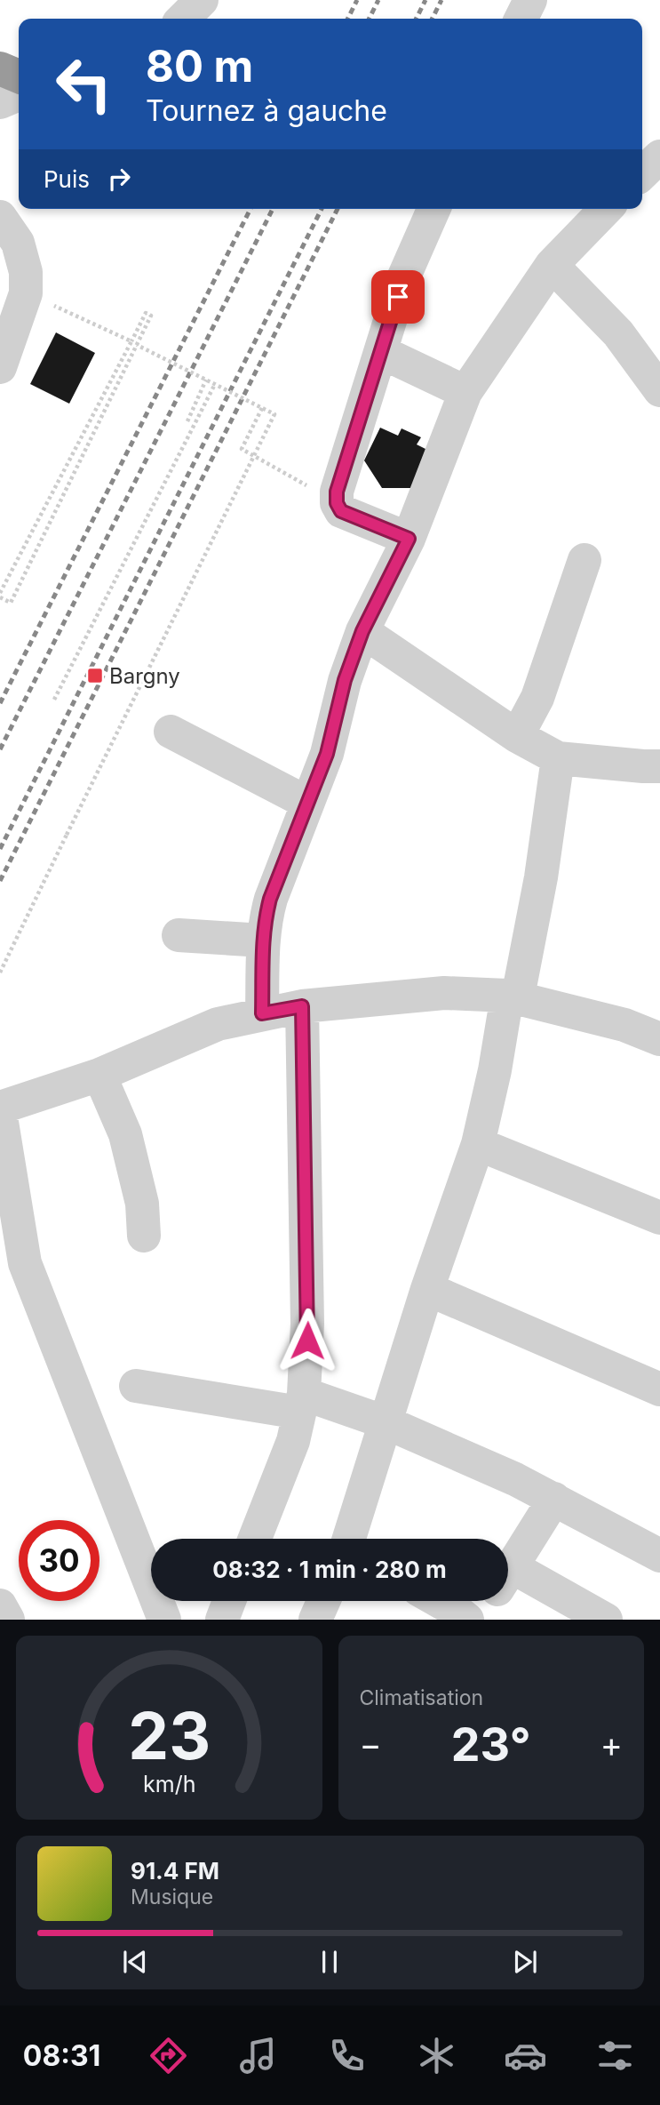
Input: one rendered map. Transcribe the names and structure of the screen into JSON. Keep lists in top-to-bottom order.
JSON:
{
  "places": {
    "transit": ["Bargny"]
  },
  "page": {
    "turn": ["80 m", "Tournez à gauche"],
    "then": "Puis",
    "limit": "30",
    "trip": "08:32 · 1 min · 280 m",
    "tile": "Climatisation",
    "heat": ["−", "23°", "+"],
    "song": ["91.4 FM", "Musique"],
    "tabs": "08:31",
    "gauge": ["23", "km/h"]
  }
}
